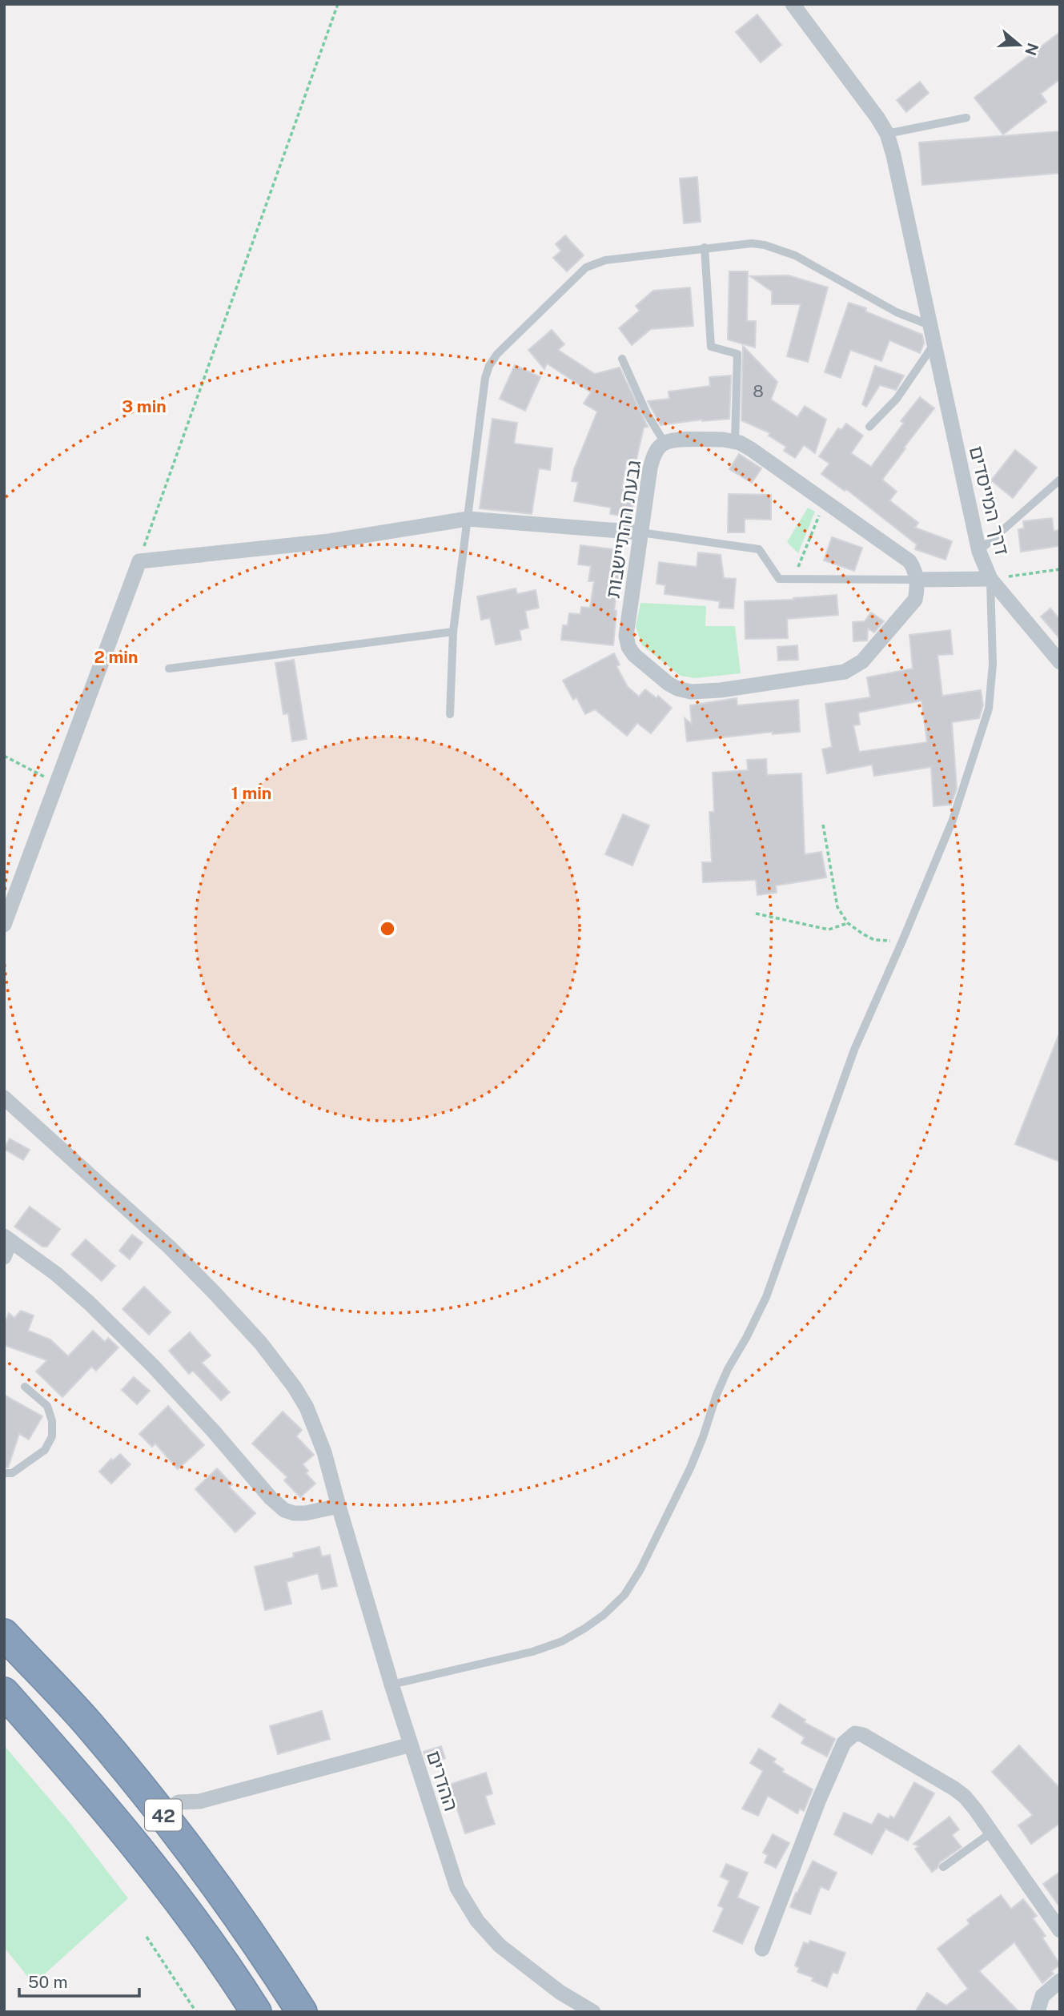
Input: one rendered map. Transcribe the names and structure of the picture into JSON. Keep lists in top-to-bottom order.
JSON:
{
  "streets": {
    "highway": ["42"],
    "street": ["דרך המייסדים", "גבעת ההתיישבות", "ההדרים"]
  },
  "house_numbers": ["8"],
  "scale_bar": "50 m",
  "north": "right",
  "rings": ["3 min", "2 min", "1 min"]
}
